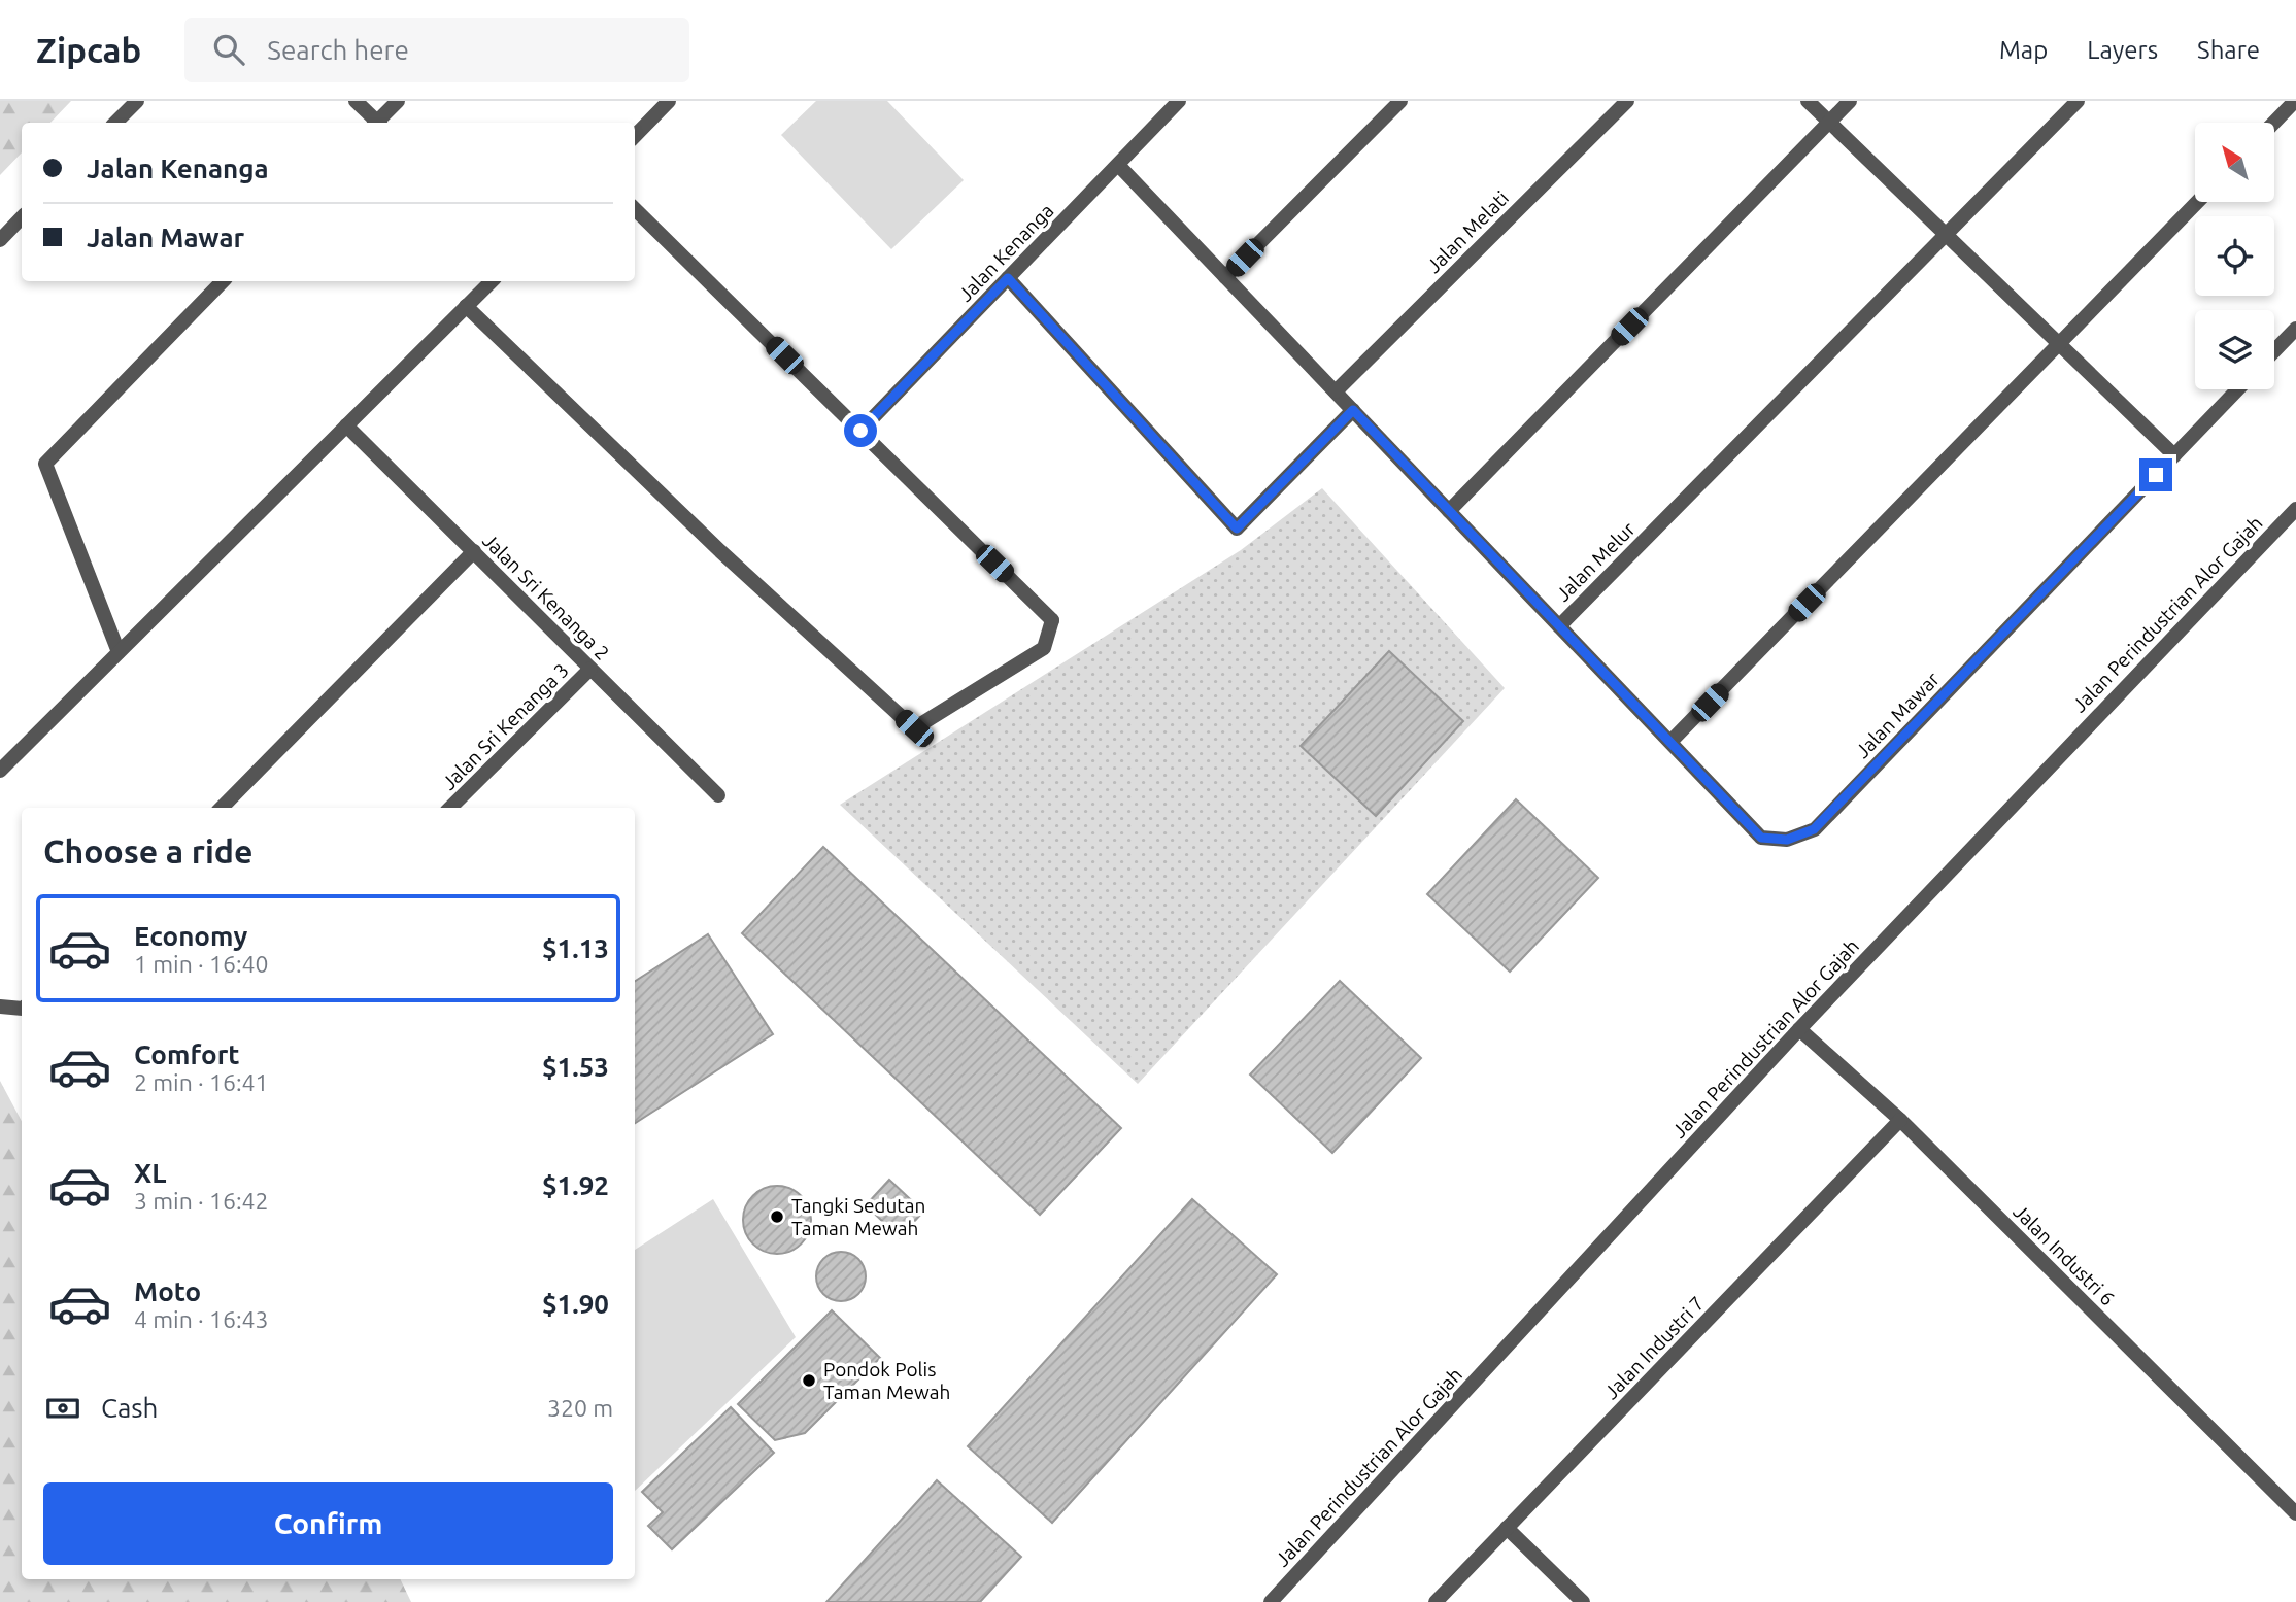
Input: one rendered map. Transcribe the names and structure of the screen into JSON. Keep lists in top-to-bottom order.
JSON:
{
  "streets": {
    "street": [
      "Jalan Melati",
      "Jalan Kenanga",
      "Jalan Melur",
      "Jalan Sri Kenanga 2",
      "Jalan Perindustrian Alor Gajah",
      "Jalan Mawar",
      "Jalan Sri Kenanga 3",
      "Jalan Industri 6",
      "Jalan Industri 7"
    ]
  },
  "crossings": [
    ["Jalan Melati", "Jalan Melur"],
    ["Jalan Kenanga", "Jalan Melur"],
    ["Jalan Melur", "Jalan Mawar"],
    ["Jalan Sri Kenanga 2", "Jalan Sri Kenanga 3"],
    ["Jalan Perindustrian Alor Gajah", "Jalan Industri 6"],
    ["Jalan Industri 6", "Jalan Industri 7"]
  ],
  "places": ["Tangki Sedutan Taman Mewah", "Pondok Polis Taman Mewah"],
  "north": "top left",
  "page": {
    "header": "Zipcab",
    "search": "Search here",
    "nav": ["Map", "Layers", "Share"],
    "banner": ["Jalan Kenanga", "Jalan Mawar"],
    "heading": "Choose a ride",
    "list": [
      {
        "name": "Economy",
        "note": "1 min · 16:40",
        "value": "$1.13"
      },
      {
        "name": "Comfort",
        "note": "2 min · 16:41",
        "value": "$1.53"
      },
      {
        "name": "XL",
        "note": "3 min · 16:42",
        "value": "$1.92"
      },
      {
        "name": "Moto",
        "note": "4 min · 16:43",
        "value": "$1.90"
      }
    ],
    "pay": ["Cash", "320 m"],
    "buttons": "Confirm"
  }
}
